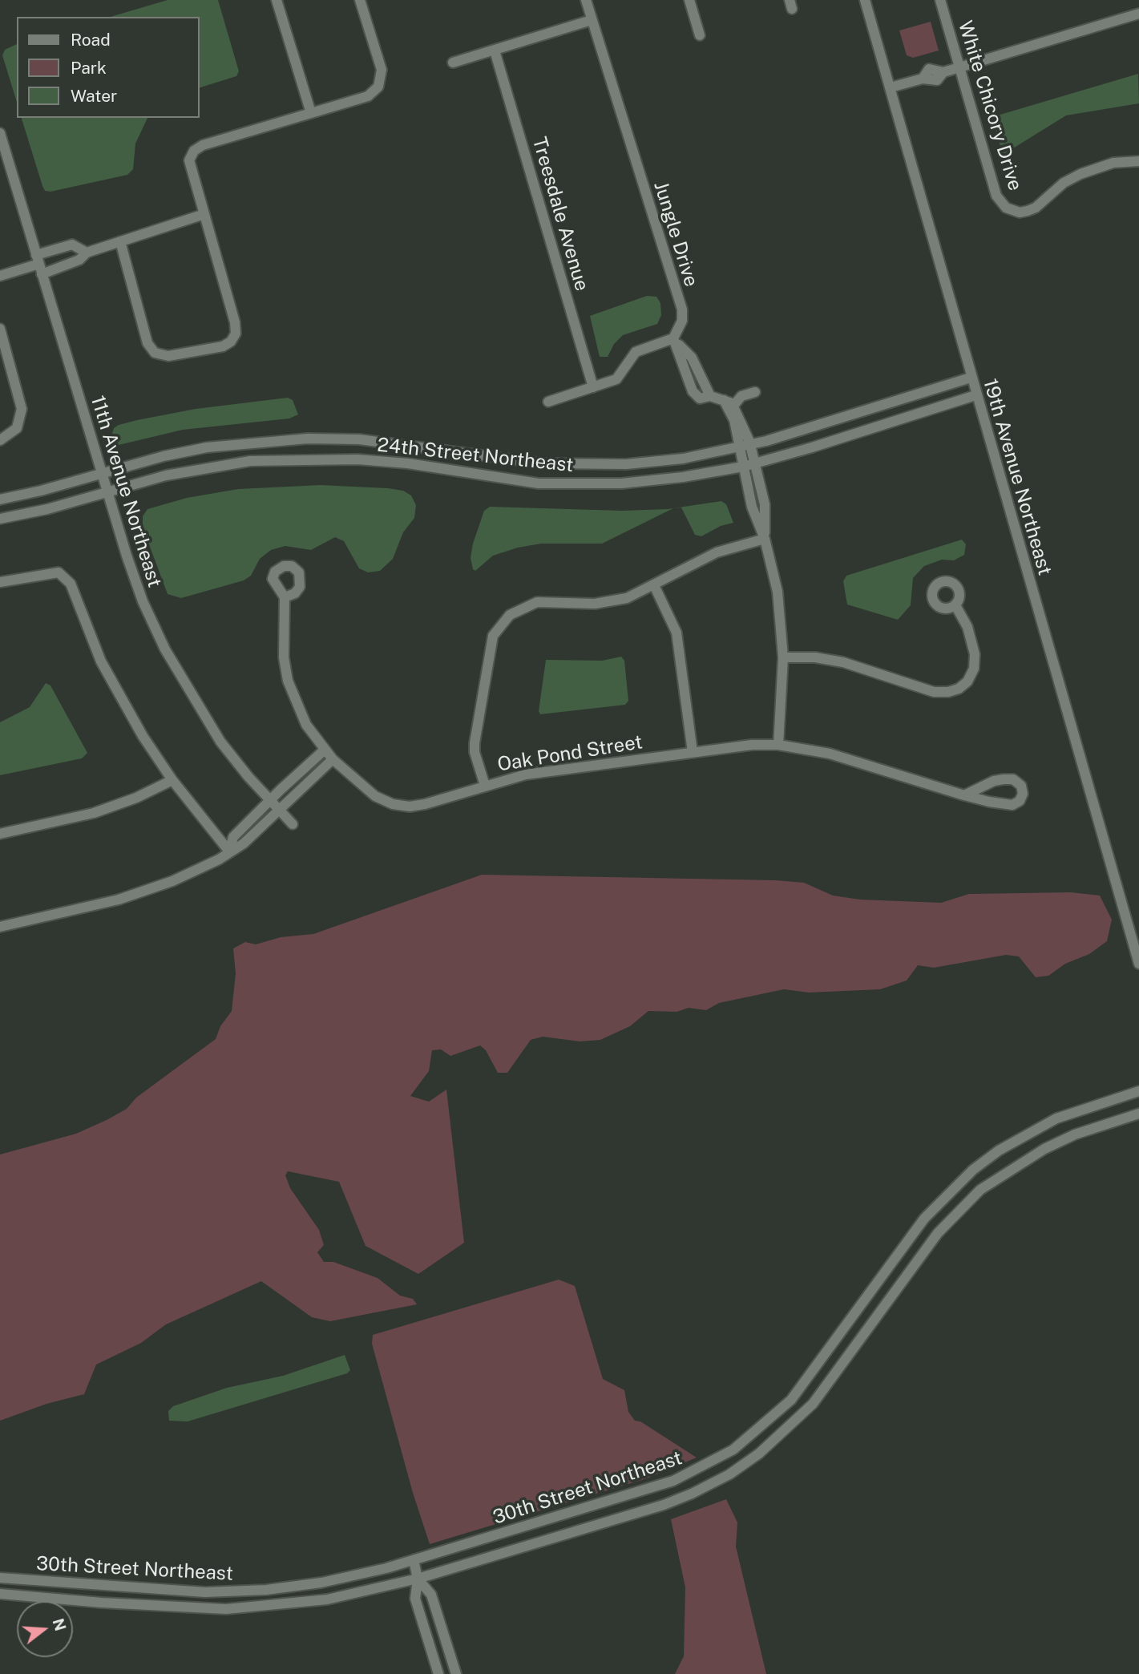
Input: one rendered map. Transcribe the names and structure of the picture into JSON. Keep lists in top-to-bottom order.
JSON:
{
  "streets": {
    "street": [
      "White Chicory Drive",
      "Treesdale Avenue",
      "Jungle Drive",
      "24th Street Northeast",
      "19th Avenue Northeast",
      "11th Avenue Northeast",
      "Oak Pond Street",
      "30th Street Northeast"
    ]
  },
  "crossings": [
    ["24th Street Northeast", "19th Avenue Northeast"],
    ["24th Street Northeast", "11th Avenue Northeast"]
  ],
  "legend": ["Road", "Park", "Water"],
  "north": "right"
}
